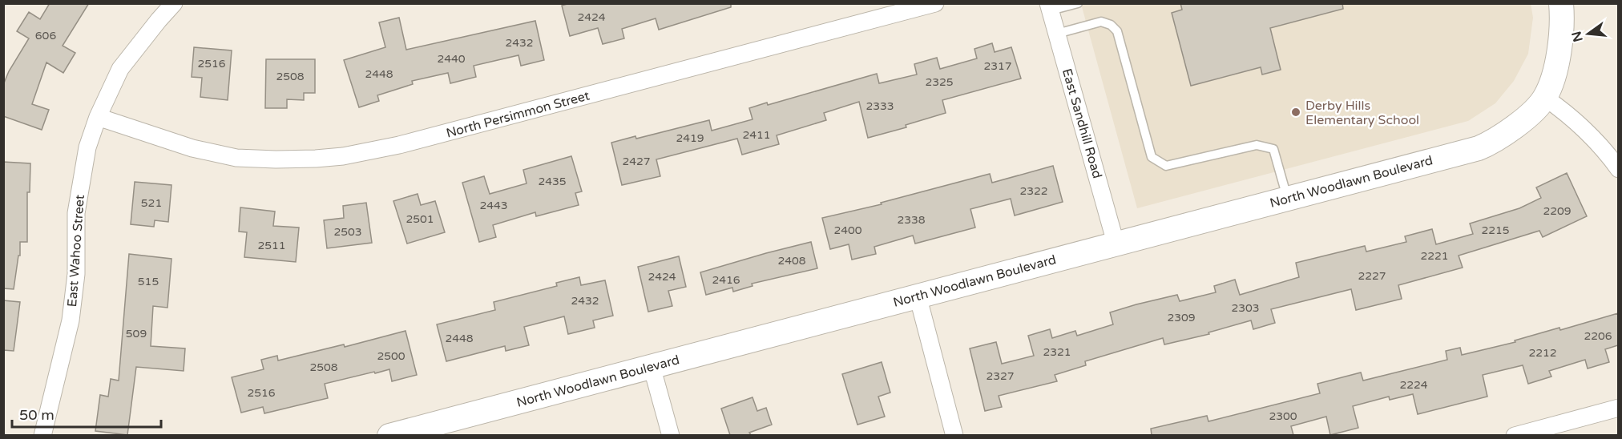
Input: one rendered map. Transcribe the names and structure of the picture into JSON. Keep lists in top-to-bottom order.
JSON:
{
  "streets": {
    "street": [
      "North Persimmon Street",
      "East Sandhill Road",
      "North Woodlawn Boulevard",
      "East Wahoo Street"
    ]
  },
  "crossings": [
    ["North Persimmon Street", "East Wahoo Street"],
    ["East Sandhill Road", "North Woodlawn Boulevard"]
  ],
  "places": ["Derby Hills Elementary School"],
  "house_numbers": [
    "2424",
    "606",
    "2432",
    "2440",
    "2516",
    "2317",
    "2448",
    "2508",
    "2325",
    "2333",
    "2411",
    "2419",
    "2427",
    "2435",
    "2322",
    "521",
    "2443",
    "2209",
    "2501",
    "2338",
    "2400",
    "2215",
    "2503",
    "2511",
    "2221",
    "2408",
    "2227",
    "2424",
    "2416",
    "515",
    "2432",
    "2303",
    "2309",
    "509",
    "2206",
    "2448",
    "2321",
    "2212",
    "2500",
    "2508",
    "2327",
    "2224",
    "2516",
    "2300"
  ],
  "scale_bar": "50 m",
  "north": "left"
}
